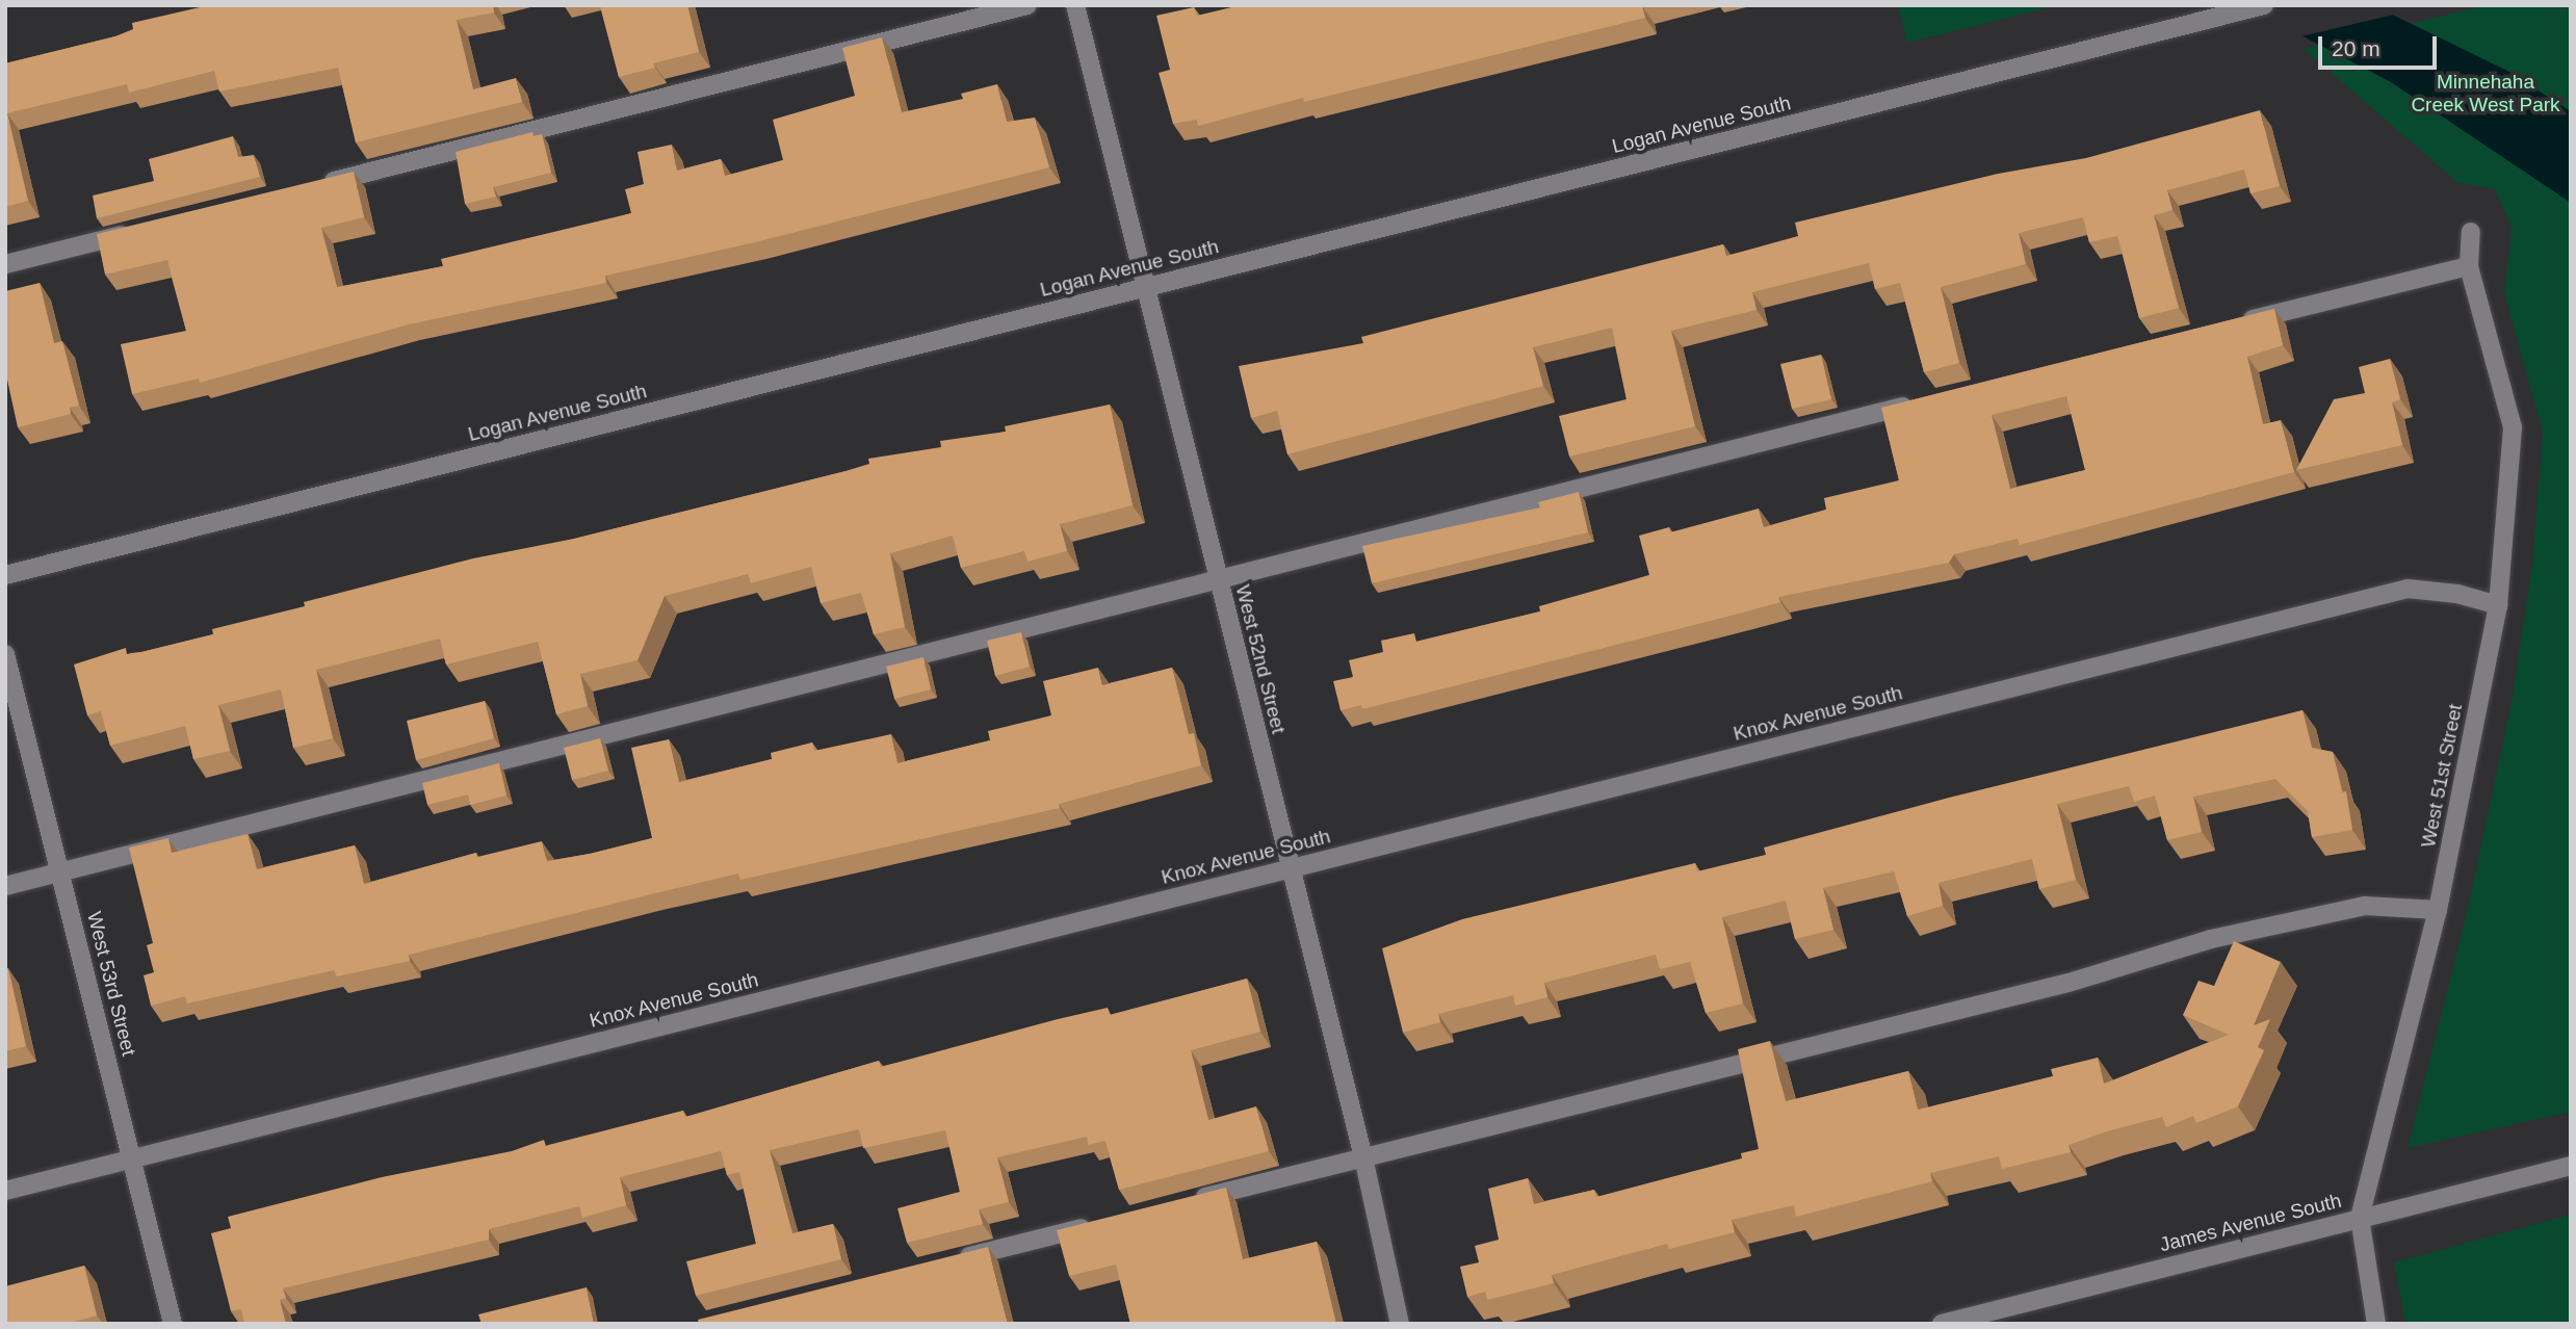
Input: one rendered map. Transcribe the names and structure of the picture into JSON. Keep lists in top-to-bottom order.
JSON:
{
  "streets": {
    "street": [
      "Logan Avenue South",
      "West 52nd Street",
      "Knox Avenue South",
      "West 51st Street",
      "West 53rd Street",
      "James Avenue South"
    ]
  },
  "crossings": [
    ["Logan Avenue South", "West 52nd Street"],
    ["West 52nd Street", "Knox Avenue South"],
    ["Knox Avenue South", "West 51st Street"],
    ["Knox Avenue South", "West 53rd Street"],
    ["West 51st Street", "James Avenue South"]
  ],
  "parks": ["Minnehaha Creek West Park"],
  "scale_bar": "20 m"
}
